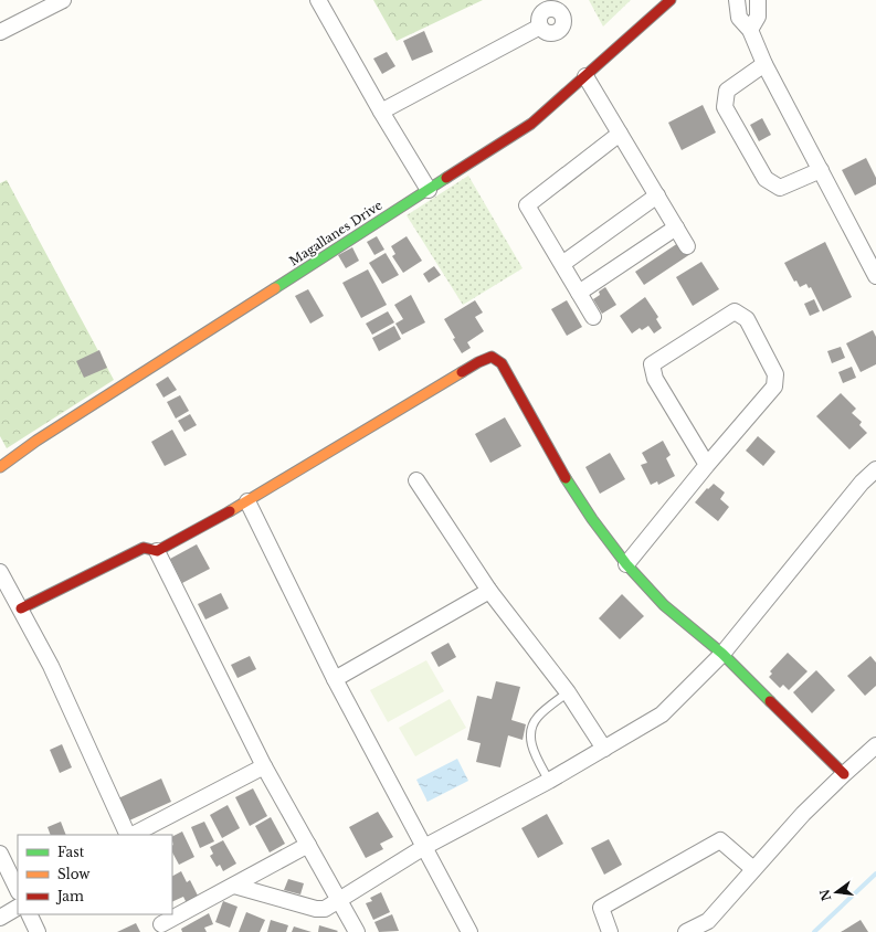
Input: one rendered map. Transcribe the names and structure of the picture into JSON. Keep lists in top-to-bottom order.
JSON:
{
  "streets": {
    "street": ["Magallanes Drive"]
  },
  "legend": ["Fast", "Slow", "Jam"],
  "north": "left"
}
